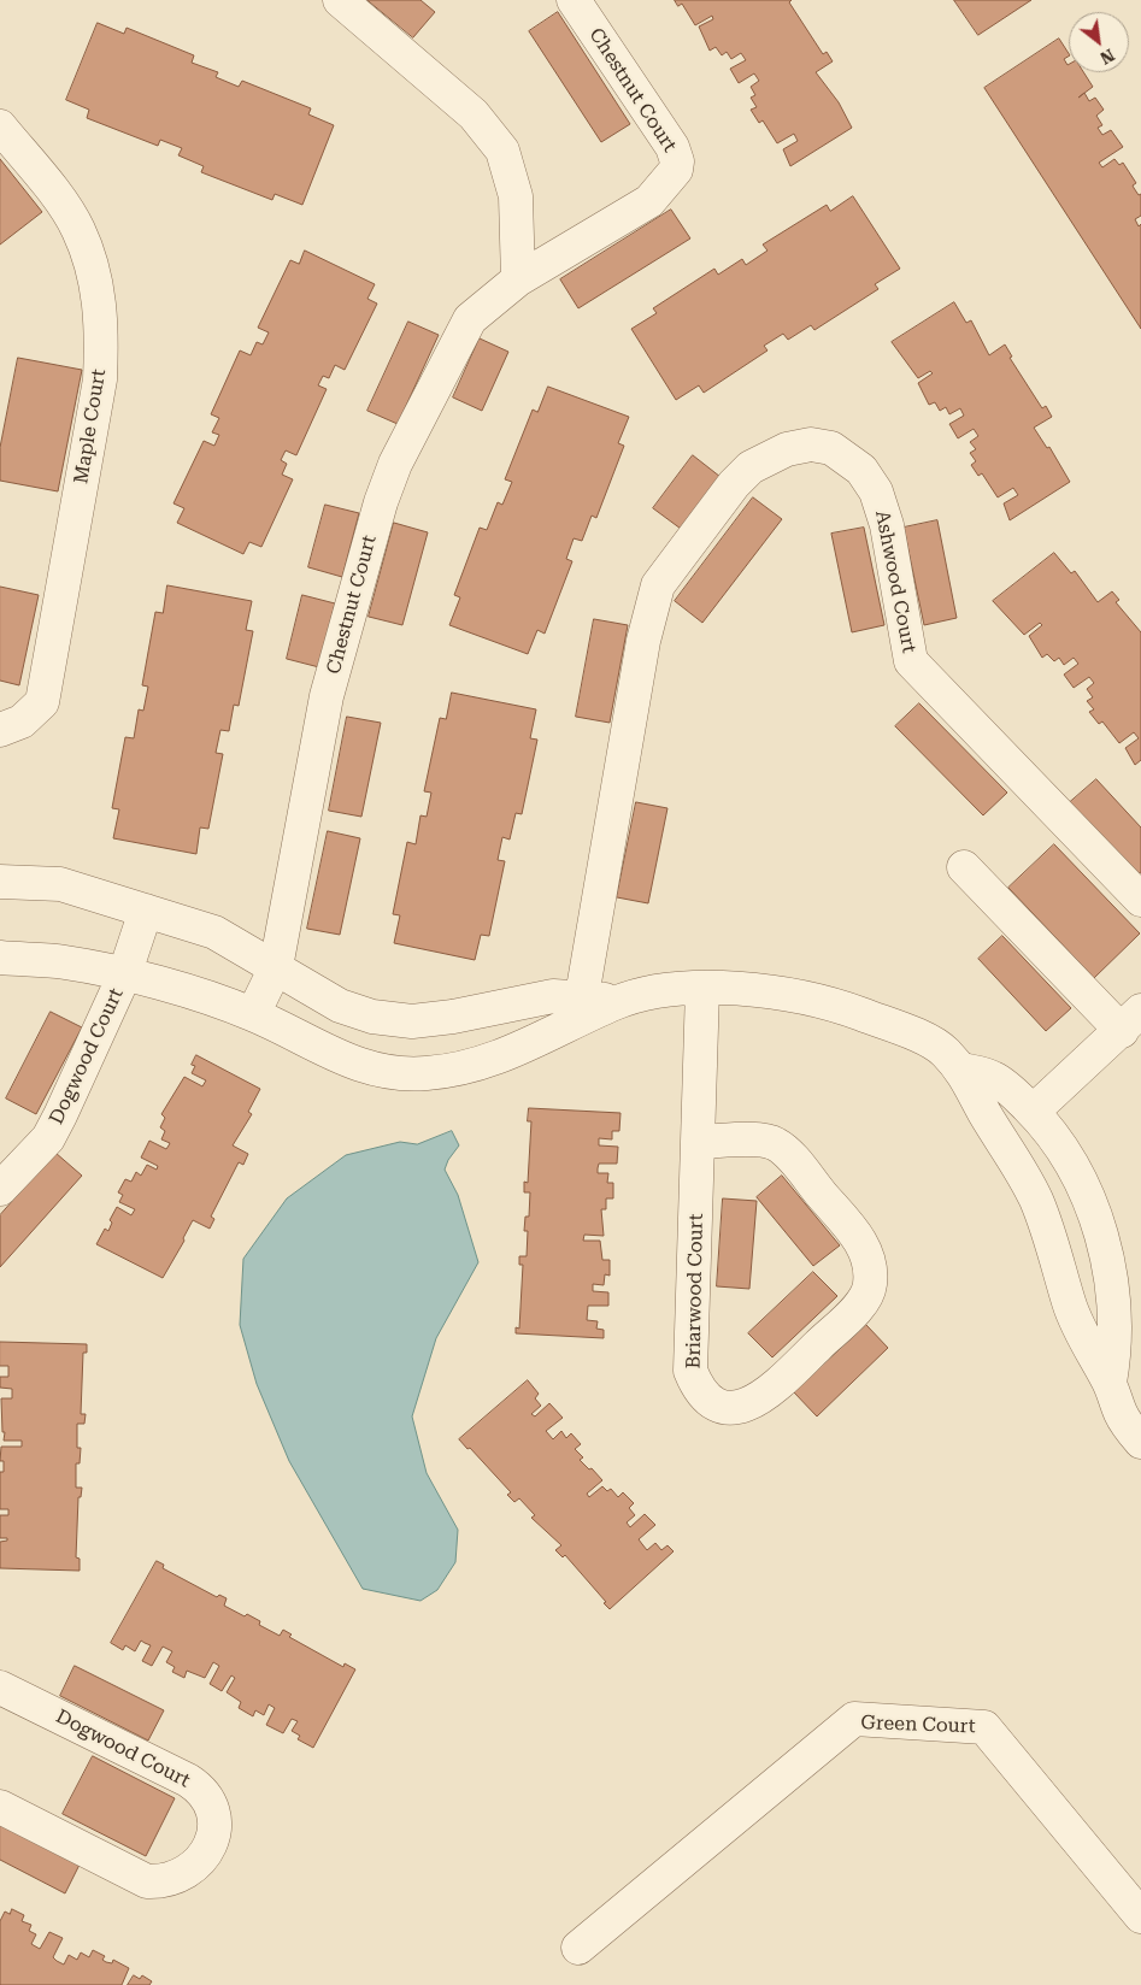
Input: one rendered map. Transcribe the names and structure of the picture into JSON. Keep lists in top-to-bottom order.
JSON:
{
  "streets": {
    "street": [
      "Chestnut Court",
      "Maple Court",
      "Ashwood Court",
      "Dogwood Court",
      "Briarwood Court",
      "Green Court"
    ]
  },
  "north": "bottom right"
}
